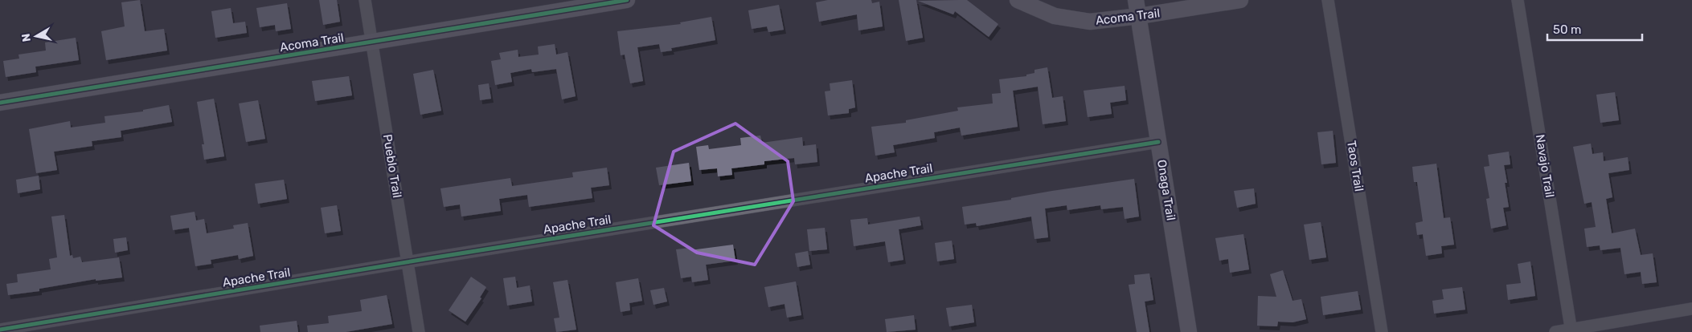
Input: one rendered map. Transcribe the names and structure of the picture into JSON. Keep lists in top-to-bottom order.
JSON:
{
  "streets": {
    "street": [
      "Acoma Trail",
      "Pueblo Trail",
      "Taos Trail",
      "Navajo Trail",
      "Apache Trail",
      "Onaga Trail"
    ]
  },
  "crossings": [
    ["Acoma Trail", "Pueblo Trail"],
    ["Acoma Trail", "Onaga Trail"],
    ["Pueblo Trail", "Apache Trail"],
    ["Apache Trail", "Onaga Trail"]
  ],
  "scale_bar": "50 m",
  "north": "left"
}
